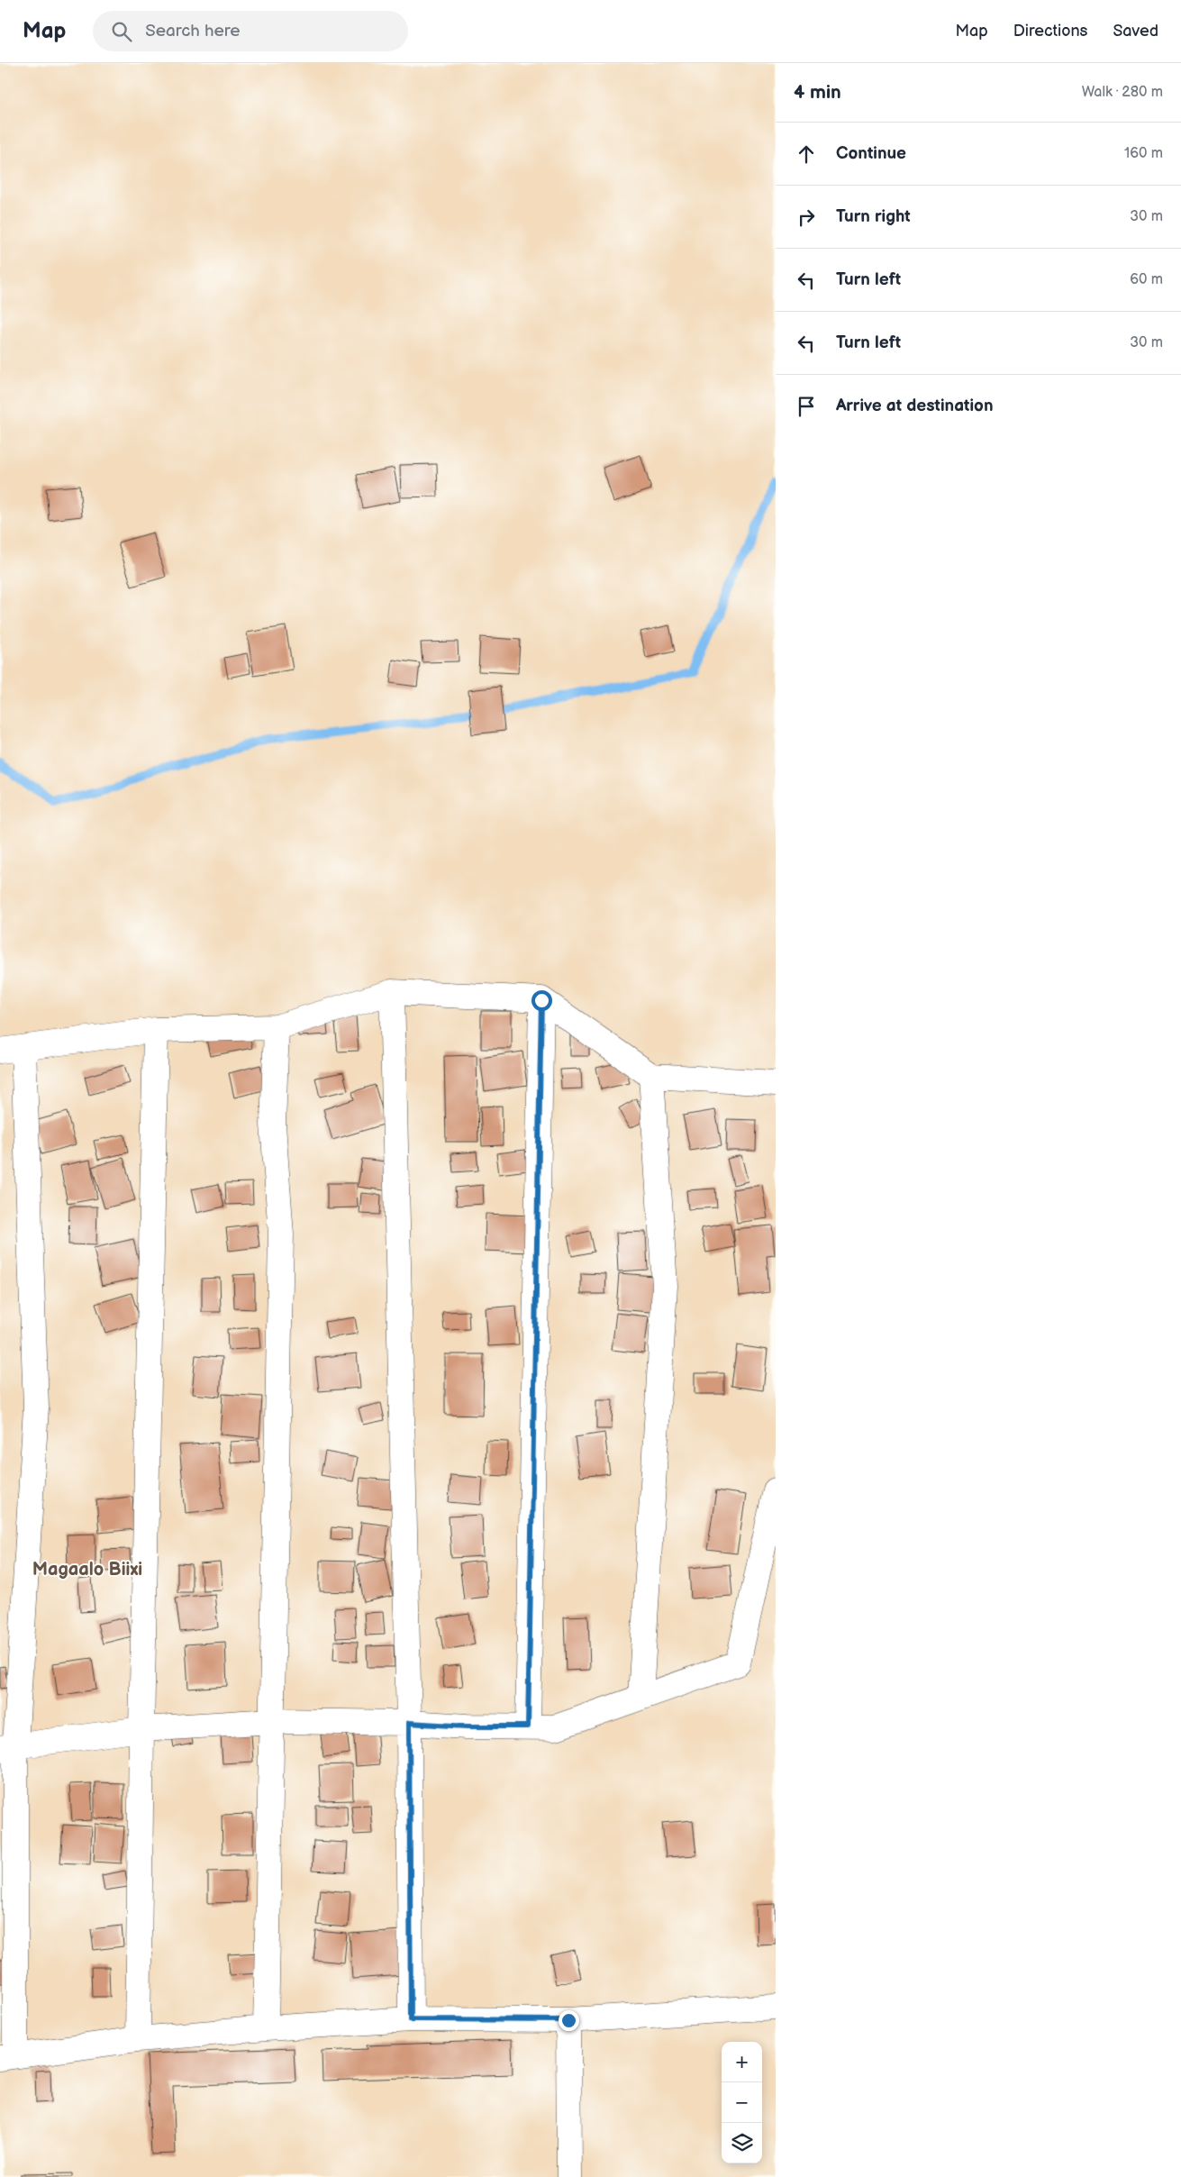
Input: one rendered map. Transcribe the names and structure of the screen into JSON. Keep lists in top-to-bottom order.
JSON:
{
  "districts": ["Magaalo Biixi"],
  "page": {
    "header": "Map",
    "search": "Search here",
    "nav": ["Map", "Directions", "Saved"],
    "heading": ["4 min", "Walk · 280 m"],
    "list": [
      ["Continue", "160 m"],
      ["Turn right", "30 m"],
      ["Turn left", "60 m"],
      ["Turn left", "30 m"],
      "Arrive at destination"
    ],
    "map_buttons": ["+", "−"]
  }
}
